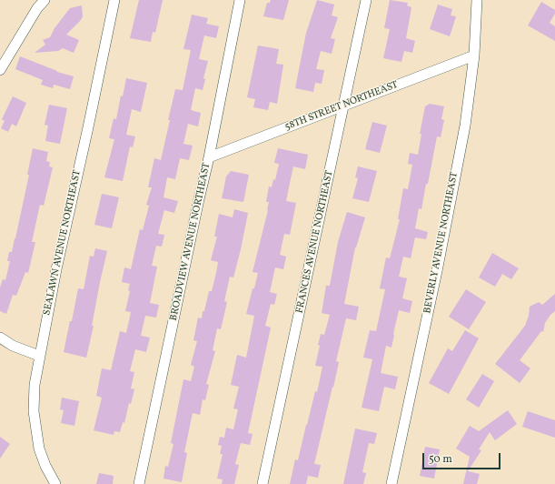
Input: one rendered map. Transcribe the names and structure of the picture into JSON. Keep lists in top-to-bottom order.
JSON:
{
  "streets": {
    "street": [
      "58TH STREET NORTHEAST",
      "BROADVIEW AVENUE NORTHEAST",
      "FRANCES AVENUE NORTHEAST",
      "SEALAWN AVENUE NORTHEAST",
      "BEVERLY AVENUE NORTHEAST"
    ]
  },
  "crossings": [
    ["58TH STREET NORTHEAST", "BROADVIEW AVENUE NORTHEAST"],
    ["58TH STREET NORTHEAST", "FRANCES AVENUE NORTHEAST"],
    ["58TH STREET NORTHEAST", "BEVERLY AVENUE NORTHEAST"]
  ],
  "scale_bar": "50 m"
}
